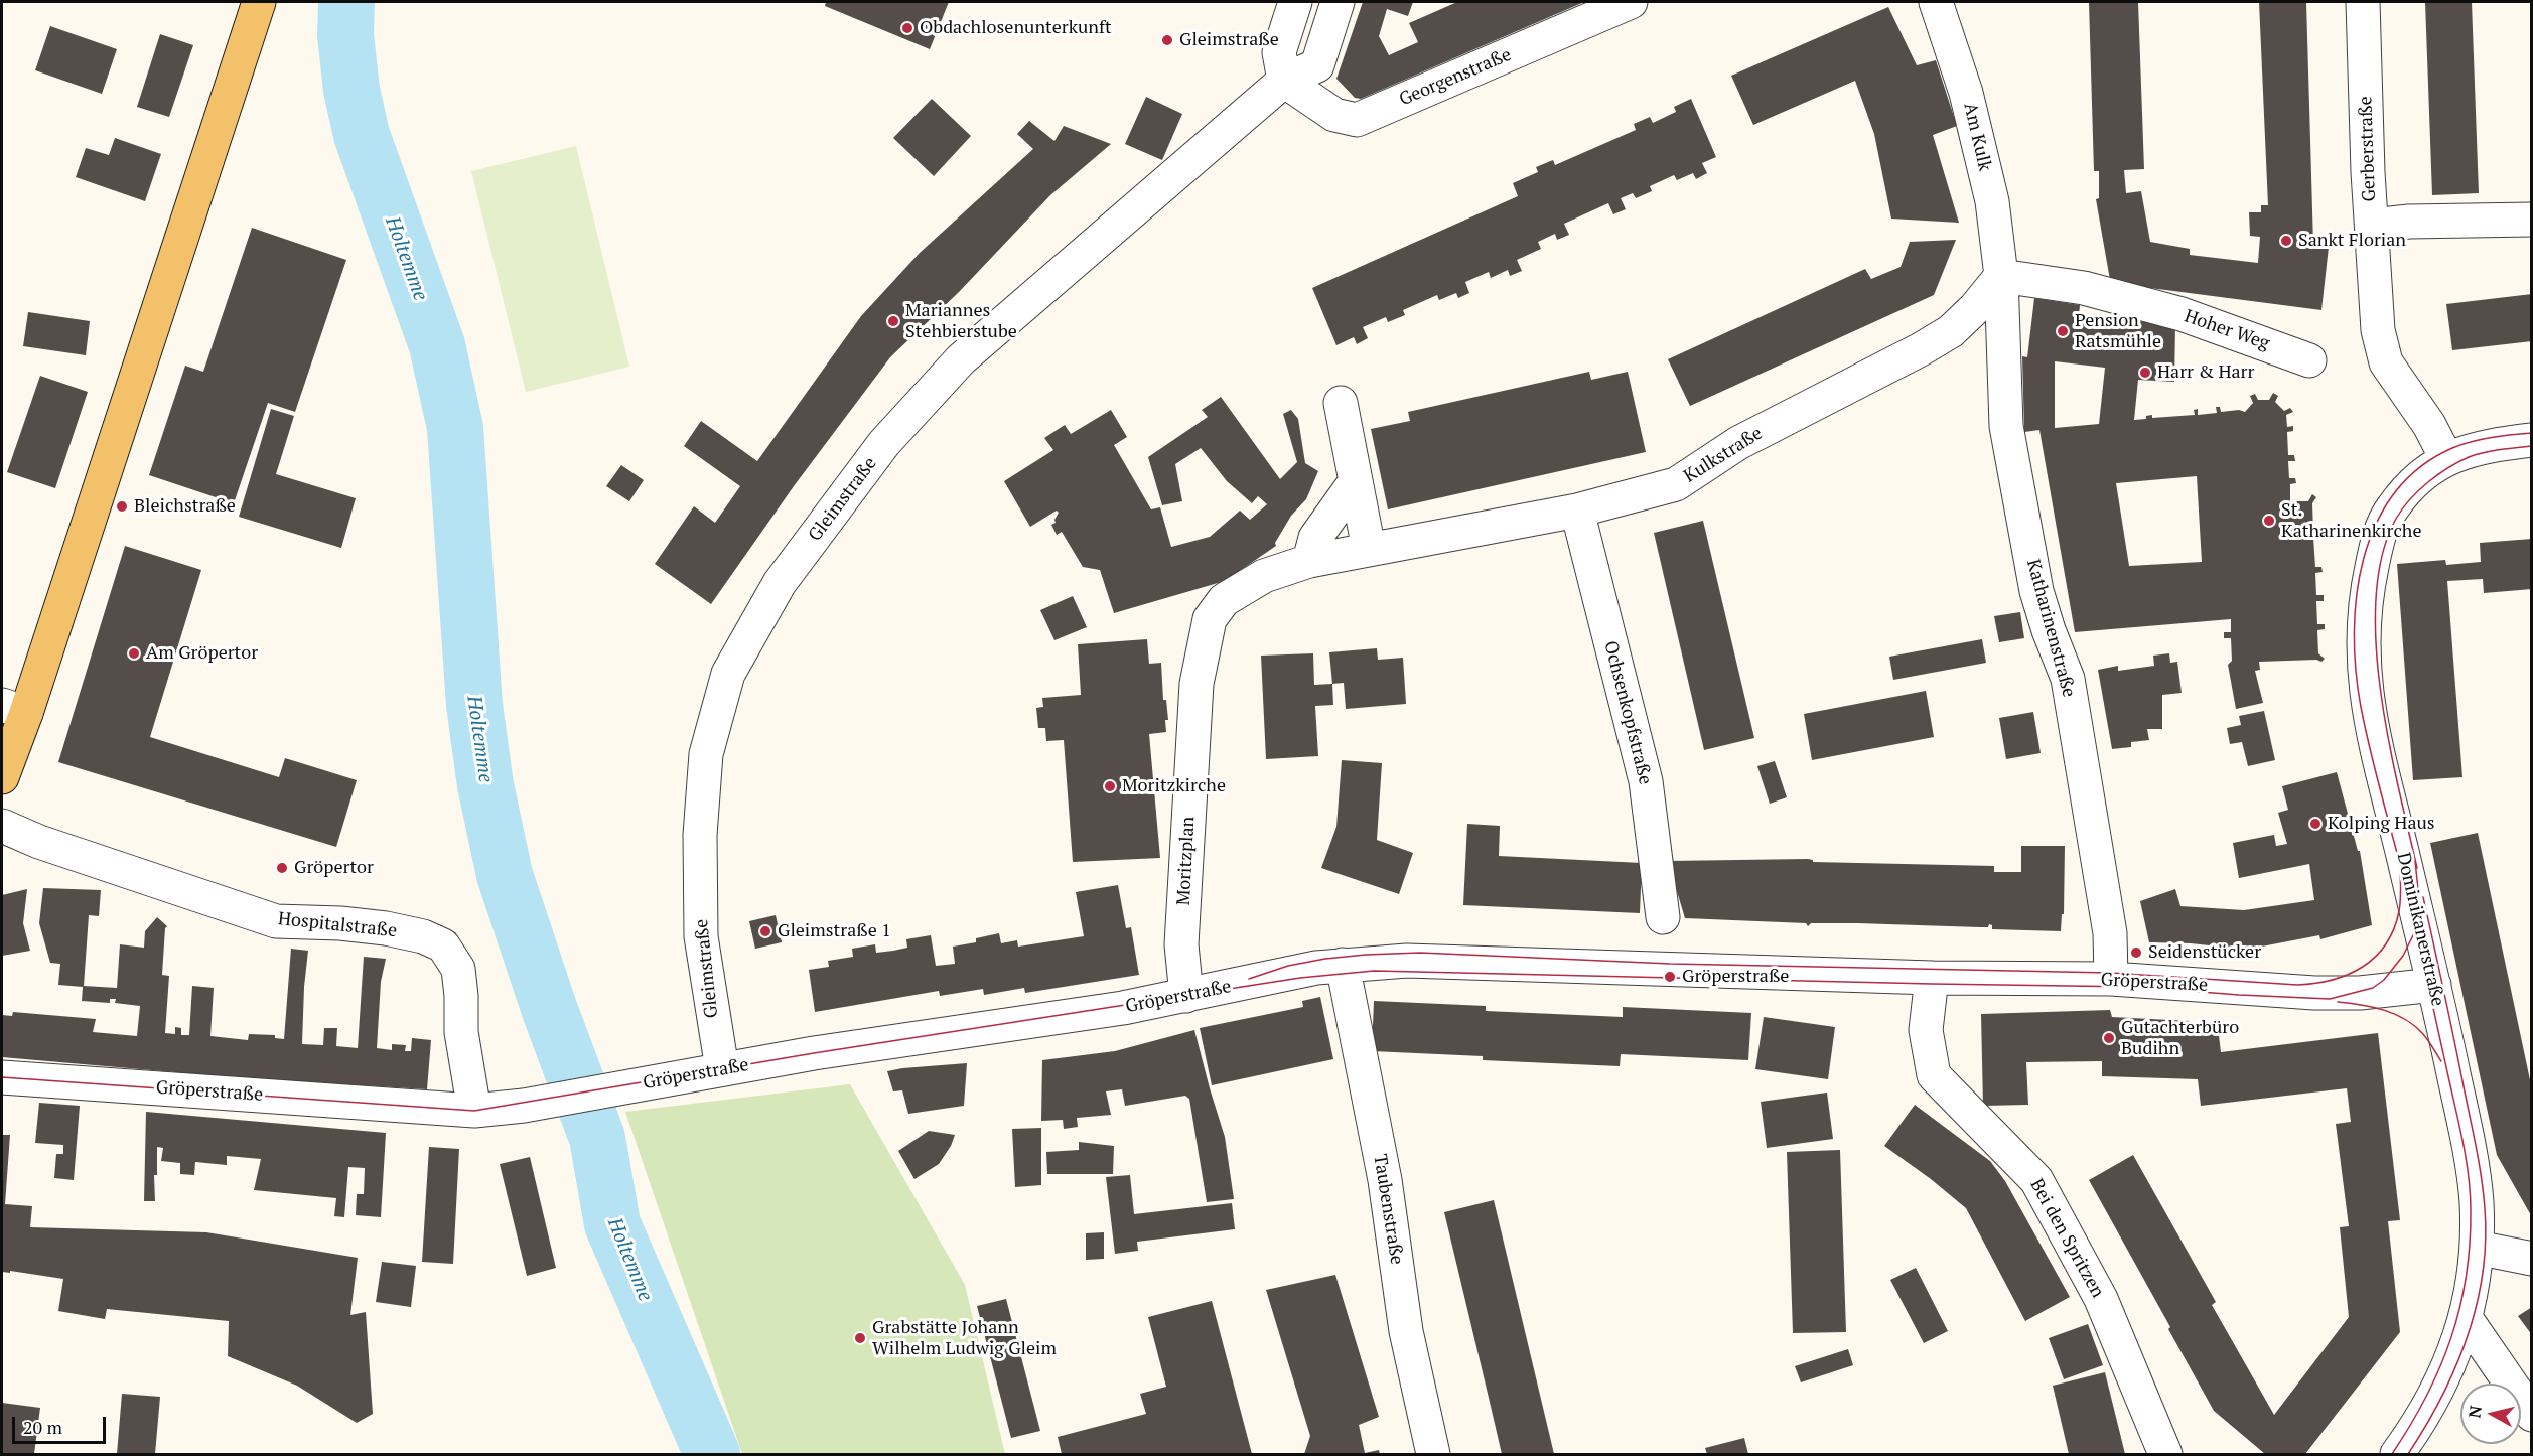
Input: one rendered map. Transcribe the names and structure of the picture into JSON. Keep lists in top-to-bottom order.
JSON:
{
  "streets": {
    "street": [
      "Georgenstraße",
      "Am Kulk",
      "Gerberstraße",
      "Hoher Weg",
      "Kulkstraße",
      "Gleimstraße",
      "Katharinenstraße",
      "Ochsenkopfstraße",
      "Moritzplan",
      "Hospitalstraße",
      "Dominikanerstraße",
      "Gröperstraße",
      "Taubenstraße",
      "Bei den Spritzen"
    ]
  },
  "crossings": [
    ["Georgenstraße", "Gleimstraße"],
    ["Am Kulk", "Hoher Weg"],
    ["Am Kulk", "Kulkstraße"],
    ["Am Kulk", "Katharinenstraße"],
    ["Gerberstraße", "Dominikanerstraße"],
    ["Hoher Weg", "Kulkstraße"],
    ["Hoher Weg", "Katharinenstraße"],
    ["Kulkstraße", "Katharinenstraße"],
    ["Kulkstraße", "Ochsenkopfstraße"],
    ["Kulkstraße", "Moritzplan"],
    ["Gleimstraße", "Gröperstraße"],
    ["Katharinenstraße", "Gröperstraße"],
    ["Moritzplan", "Gröperstraße"],
    ["Hospitalstraße", "Gröperstraße"],
    ["Dominikanerstraße", "Gröperstraße"],
    ["Gröperstraße", "Taubenstraße"],
    ["Gröperstraße", "Bei den Spritzen"]
  ],
  "water": ["Holtemme"],
  "places": [
    "Obdachlosenunterkunft",
    "Gleimstraße",
    "Sankt Florian",
    "Mariannes Stehbierstube",
    "Pension Ratsmühle",
    "Harr & Harr",
    "Bleichstraße",
    "St. Katharinenkirche",
    "Am Gröpertor",
    "Moritzkirche",
    "Kolping Haus",
    "Gröpertor",
    "Gleimstraße 1",
    "Seidenstücker",
    "Gröperstraße",
    "Gutachterbüro Budihn",
    "Grabstätte Johann Wilhelm Ludwig Gleim"
  ],
  "scale_bar": "20 m",
  "north": "left"
}
